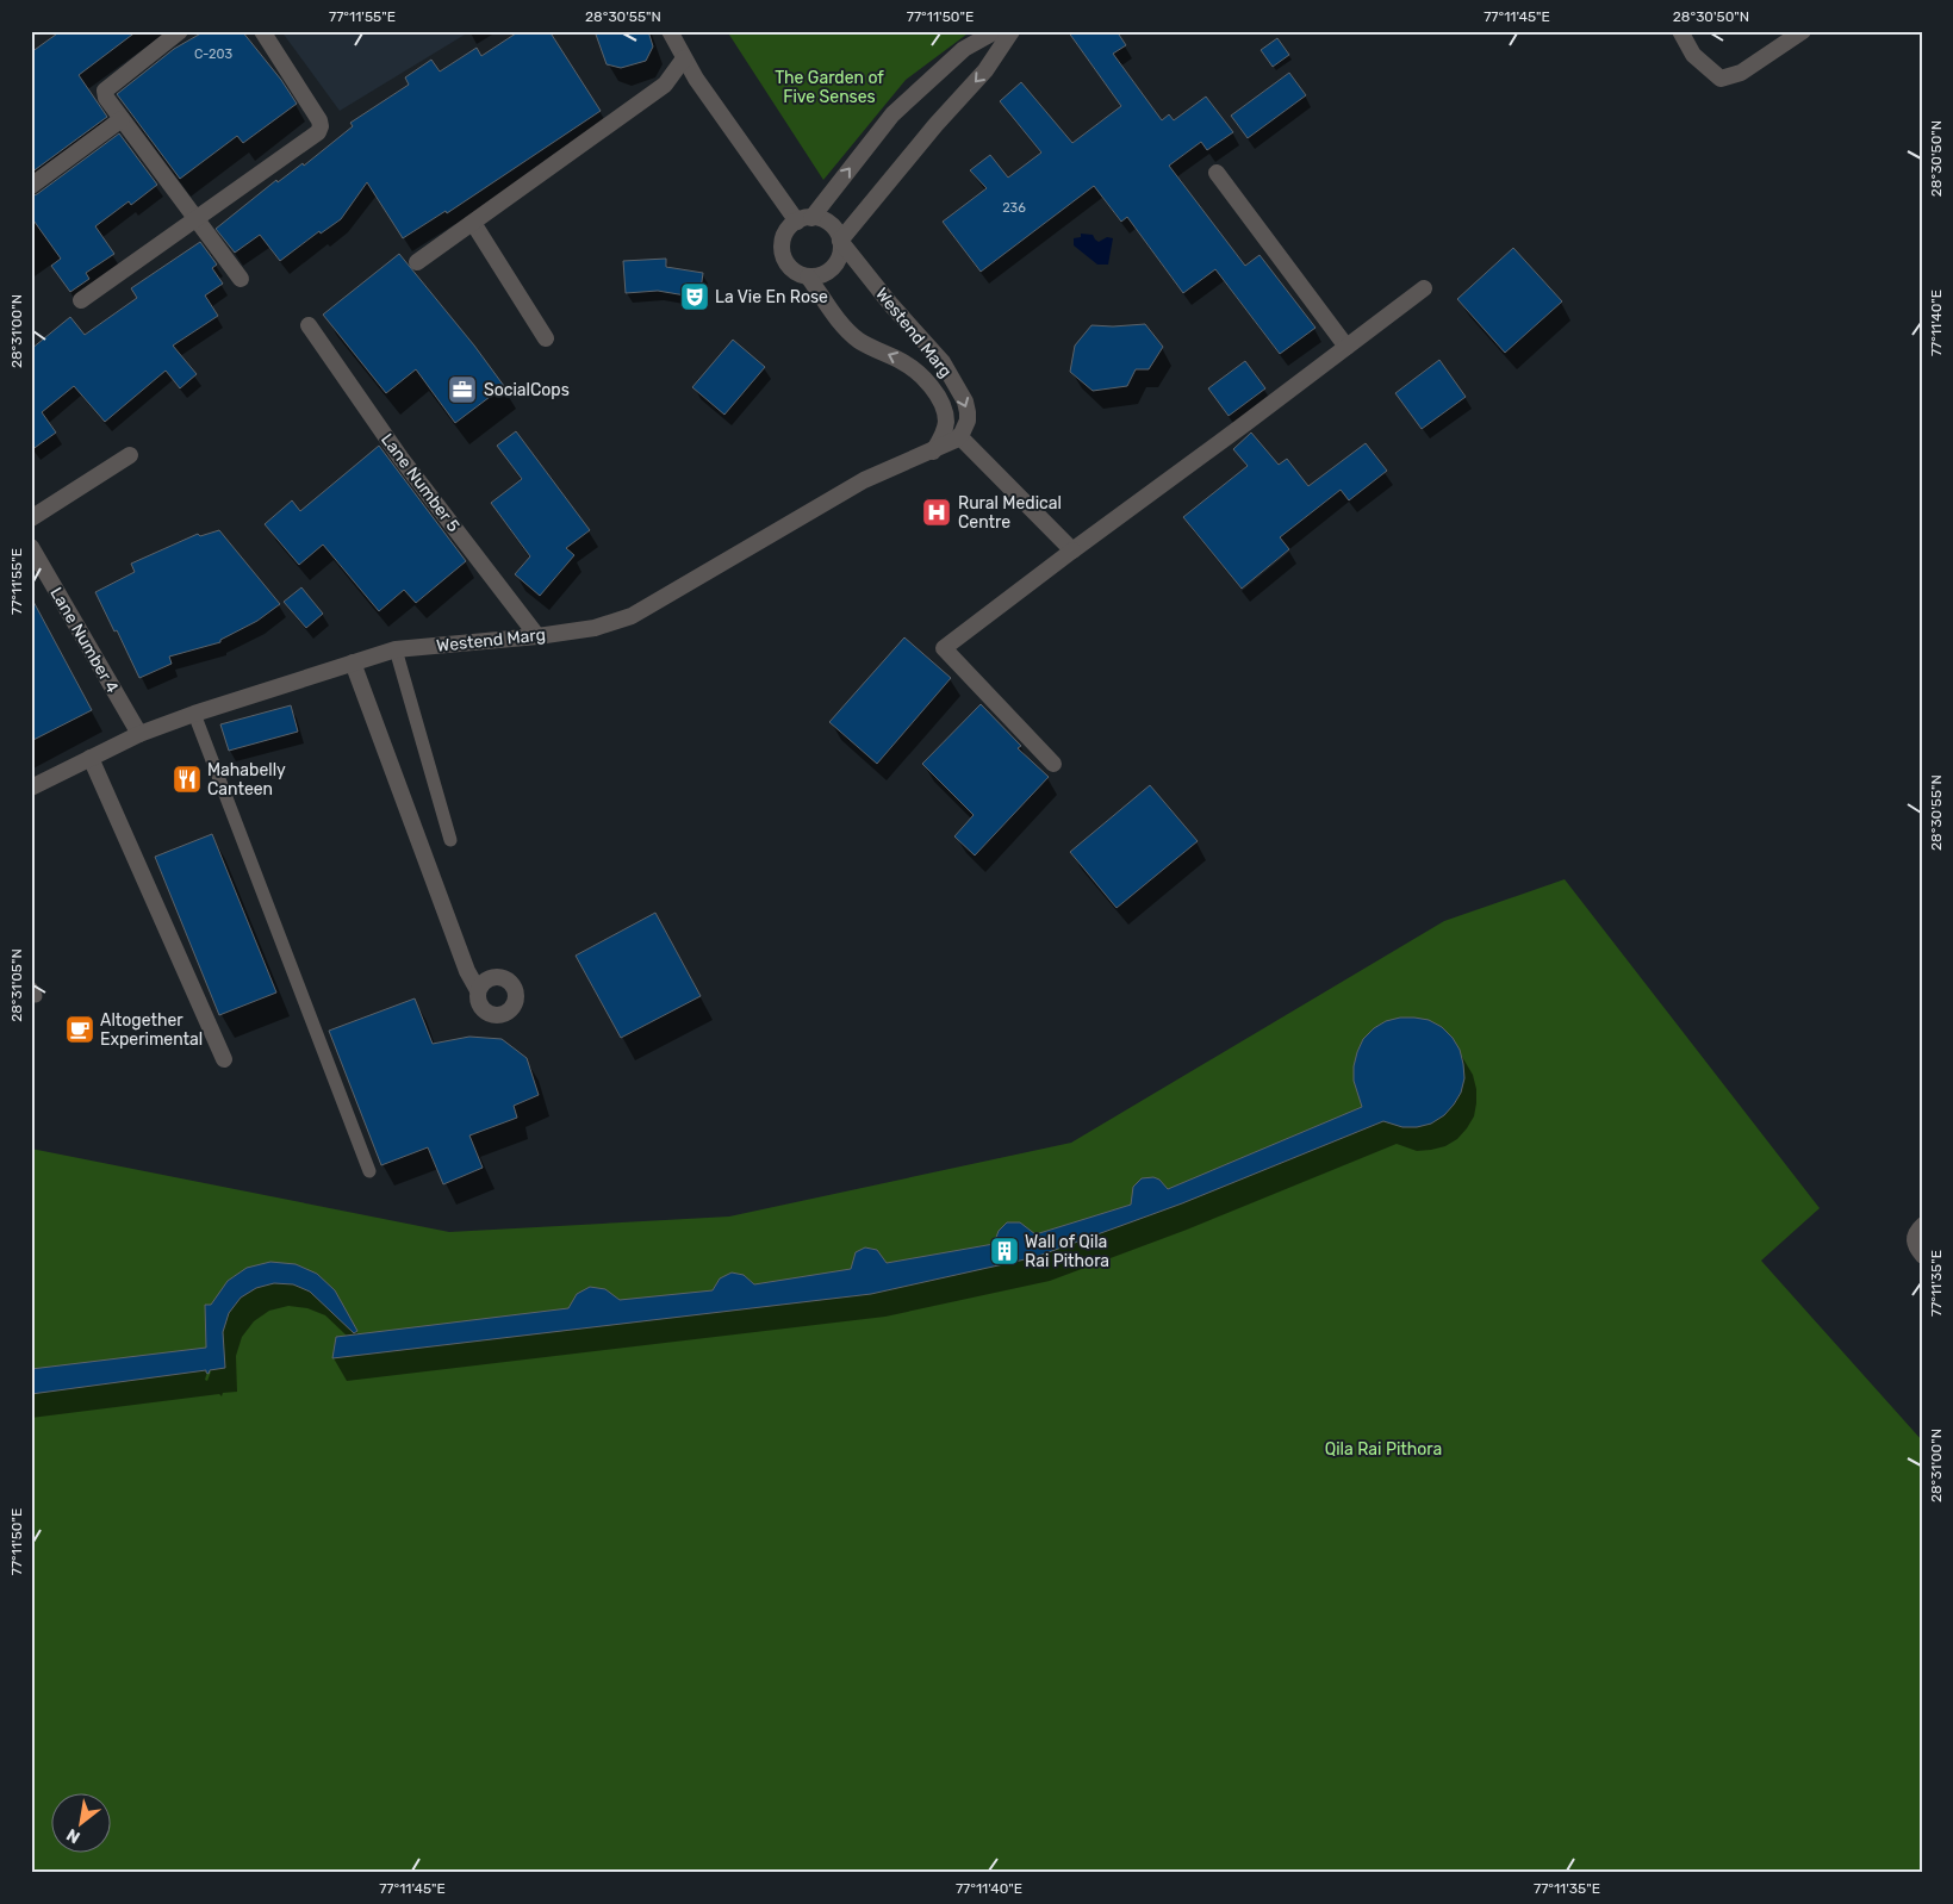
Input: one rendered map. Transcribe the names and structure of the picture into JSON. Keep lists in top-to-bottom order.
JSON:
{
  "streets": {
    "street": ["Westend Marg", "Lane Number 5", "Lane Number 4"]
  },
  "crossings": [
    ["Westend Marg", "Lane Number 5"],
    ["Westend Marg", "Lane Number 4"]
  ],
  "parks": ["The Garden of Five Senses", "Qila Rai Pithora"],
  "places": {
    "theatre": ["La Vie En Rose"],
    "office": ["SocialCops"],
    "hospital": ["Rural Medical Centre"],
    "restaurant": ["Mahabelly Canteen"],
    "cafe": ["Altogether Experimental"],
    "building": ["Wall of Qila Rai Pithora"]
  },
  "house_numbers": ["C-203", "236"],
  "north": "bottom left",
  "coordinates": [
    "77°11'55\"E",
    "28°30'55\"N",
    "77°11'50\"E",
    "77°11'45\"E",
    "28°30'50\"N",
    "77°11'40\"E",
    "28°31'00\"N",
    "28°31'05\"N",
    "77°11'35\"E"
  ]
}
